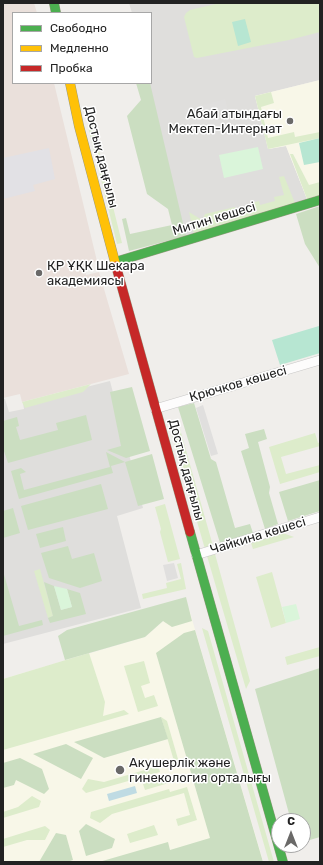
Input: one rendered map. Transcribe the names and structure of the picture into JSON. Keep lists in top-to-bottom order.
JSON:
{
  "streets": {
    "main road": ["Достық даңғылы", "Митин көшесі"],
    "street": ["Крючков көшесі", "Чайкина көшесі"]
  },
  "crossings": [
    ["Достық даңғылы", "Митин көшесі"],
    ["Достық даңғылы", "Крючков көшесі"],
    ["Достық даңғылы", "Чайкина көшесі"]
  ],
  "places": ["Абай атындағы Мектеп-Интернат", "ҚР ҰҚК Шекара академиясы", "Акушерлік және гинекология орталығы"],
  "legend": ["Свободно", "Медленно", "Пробка"],
  "north": "top"
}
